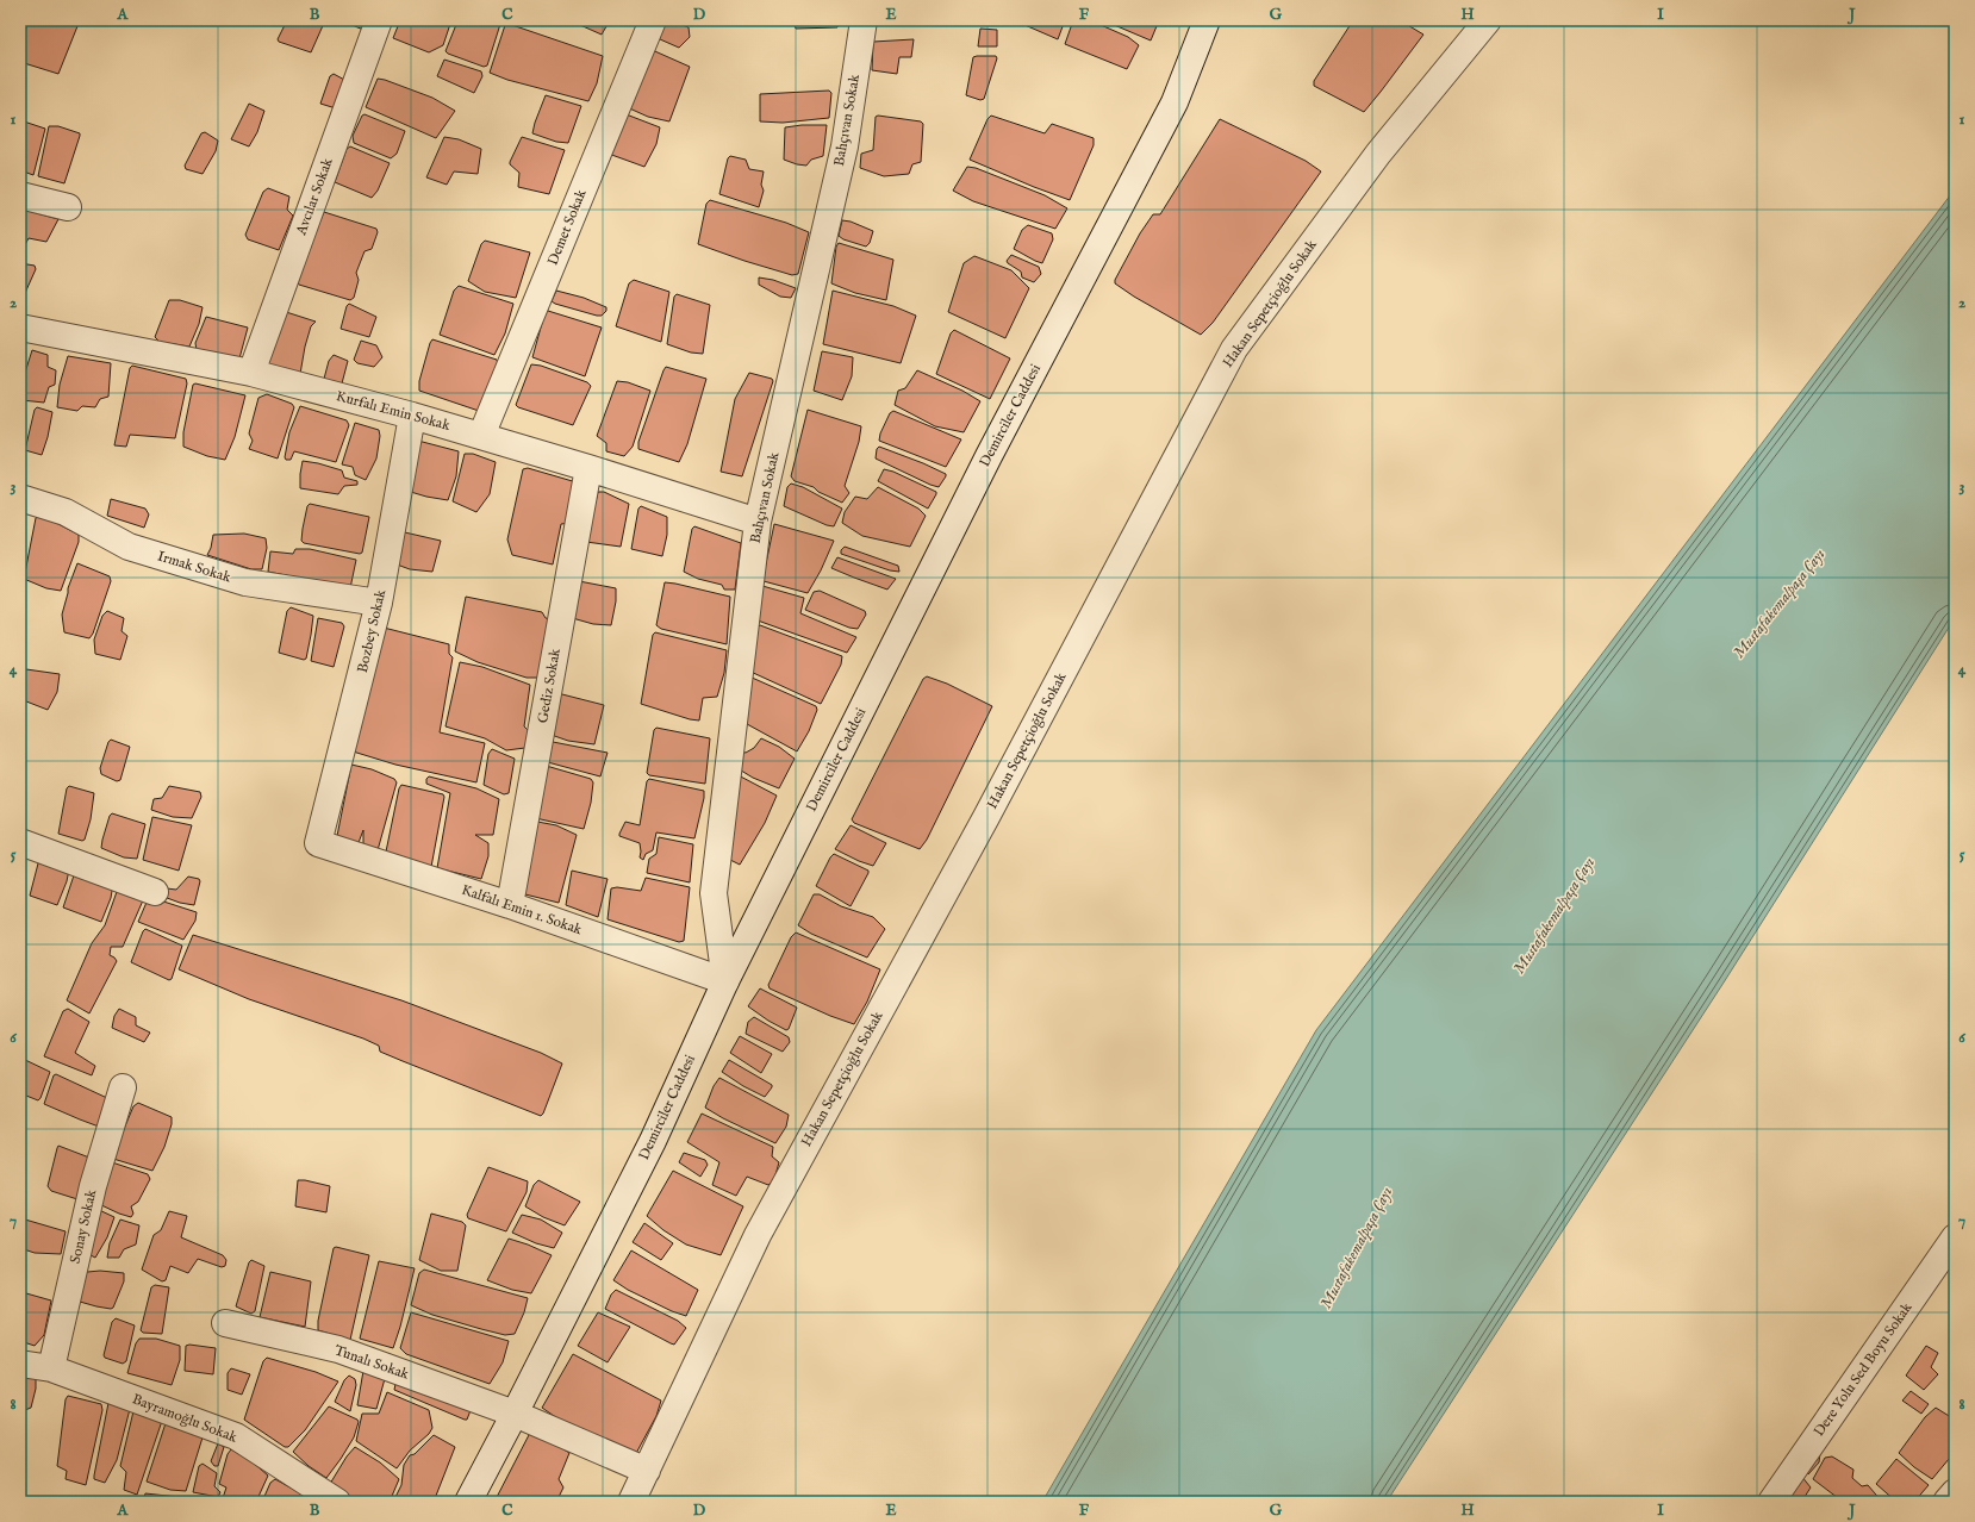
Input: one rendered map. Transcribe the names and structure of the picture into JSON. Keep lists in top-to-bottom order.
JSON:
{
  "streets": {
    "street": [
      "Bahçıvan Sokak",
      "Avcılar Sokak",
      "Demet Sokak",
      "Hakan Sepetçioğlu Sokak",
      "Kurfalı Emin Sokak",
      "Demirciler Caddesi",
      "Irmak Sokak",
      "Bozbey Sokak",
      "Gediz Sokak",
      "Kalfalı Emin 1. Sokak",
      "Sonay Sokak",
      "Tunalı Sokak",
      "Dere Yolu Sed Boyu Sokak",
      "Bayramoğlu Sokak"
    ]
  },
  "crossings": [
    ["Bahçıvan Sokak", "Kurfalı Emin Sokak"],
    ["Bahçıvan Sokak", "Demirciler Caddesi"],
    ["Bahçıvan Sokak", "Kalfalı Emin 1. Sokak"],
    ["Avcılar Sokak", "Kurfalı Emin Sokak"],
    ["Demet Sokak", "Kurfalı Emin Sokak"],
    ["Hakan Sepetçioğlu Sokak", "Tunalı Sokak"],
    ["Kurfalı Emin Sokak", "Bozbey Sokak"],
    ["Kurfalı Emin Sokak", "Gediz Sokak"],
    ["Demirciler Caddesi", "Kalfalı Emin 1. Sokak"],
    ["Demirciler Caddesi", "Tunalı Sokak"],
    ["Irmak Sokak", "Bozbey Sokak"],
    ["Bozbey Sokak", "Kalfalı Emin 1. Sokak"],
    ["Gediz Sokak", "Kalfalı Emin 1. Sokak"],
    ["Sonay Sokak", "Bayramoğlu Sokak"]
  ],
  "water": ["Mustafakemalpaşa Çayı"],
  "grid": {
    "columns": [
      "A",
      "B",
      "C",
      "D",
      "E",
      "F",
      "G",
      "H",
      "I",
      "J"
    ],
    "rows": [
      "1",
      "2",
      "3",
      "4",
      "5",
      "6",
      "7",
      "8"
    ]
  }
}
